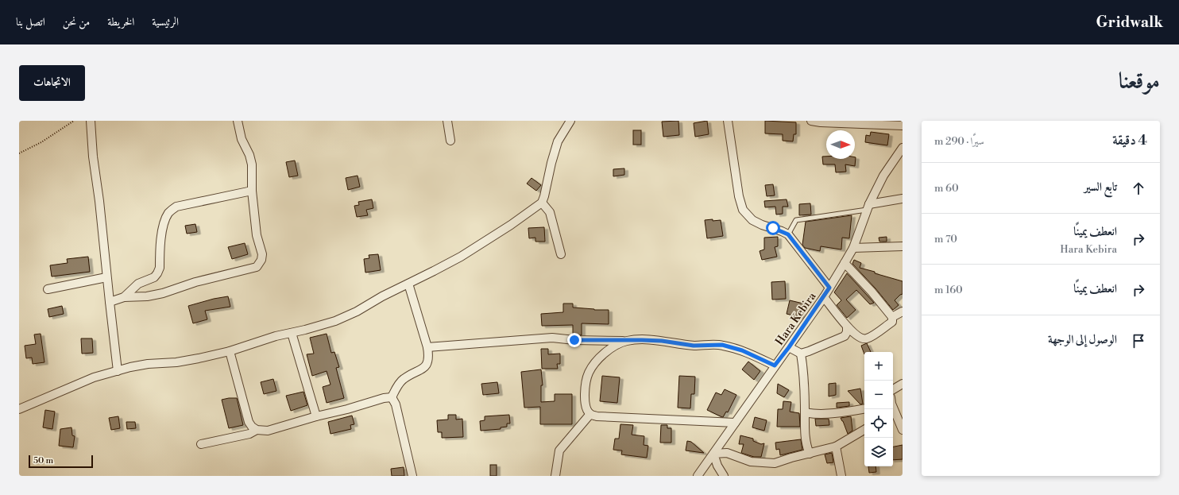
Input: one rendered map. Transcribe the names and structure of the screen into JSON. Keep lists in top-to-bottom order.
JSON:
{
  "streets": {
    "street": ["Hara Kebira"]
  },
  "scale_bar": "50 m",
  "north": "right",
  "page": {
    "header": "Gridwalk",
    "nav": [
      "الرئيسية",
      "الخريطة",
      "من نحن",
      "اتصل بنا"
    ],
    "title": "موقعنا",
    "buttons": "الاتجاهات",
    "heading": ["4 دقيقة", "سيرًا · 290 m"],
    "list": [
      ["تابع السير", "60 m"],
      ["انعطف يمينًا", "Hara Kebira", "70 m"],
      ["انعطف يمينًا", "160 m"],
      "الوصول إلى الوجهة"
    ],
    "map_buttons": ["+", "−"],
    "scale": "50 m"
  }
}
